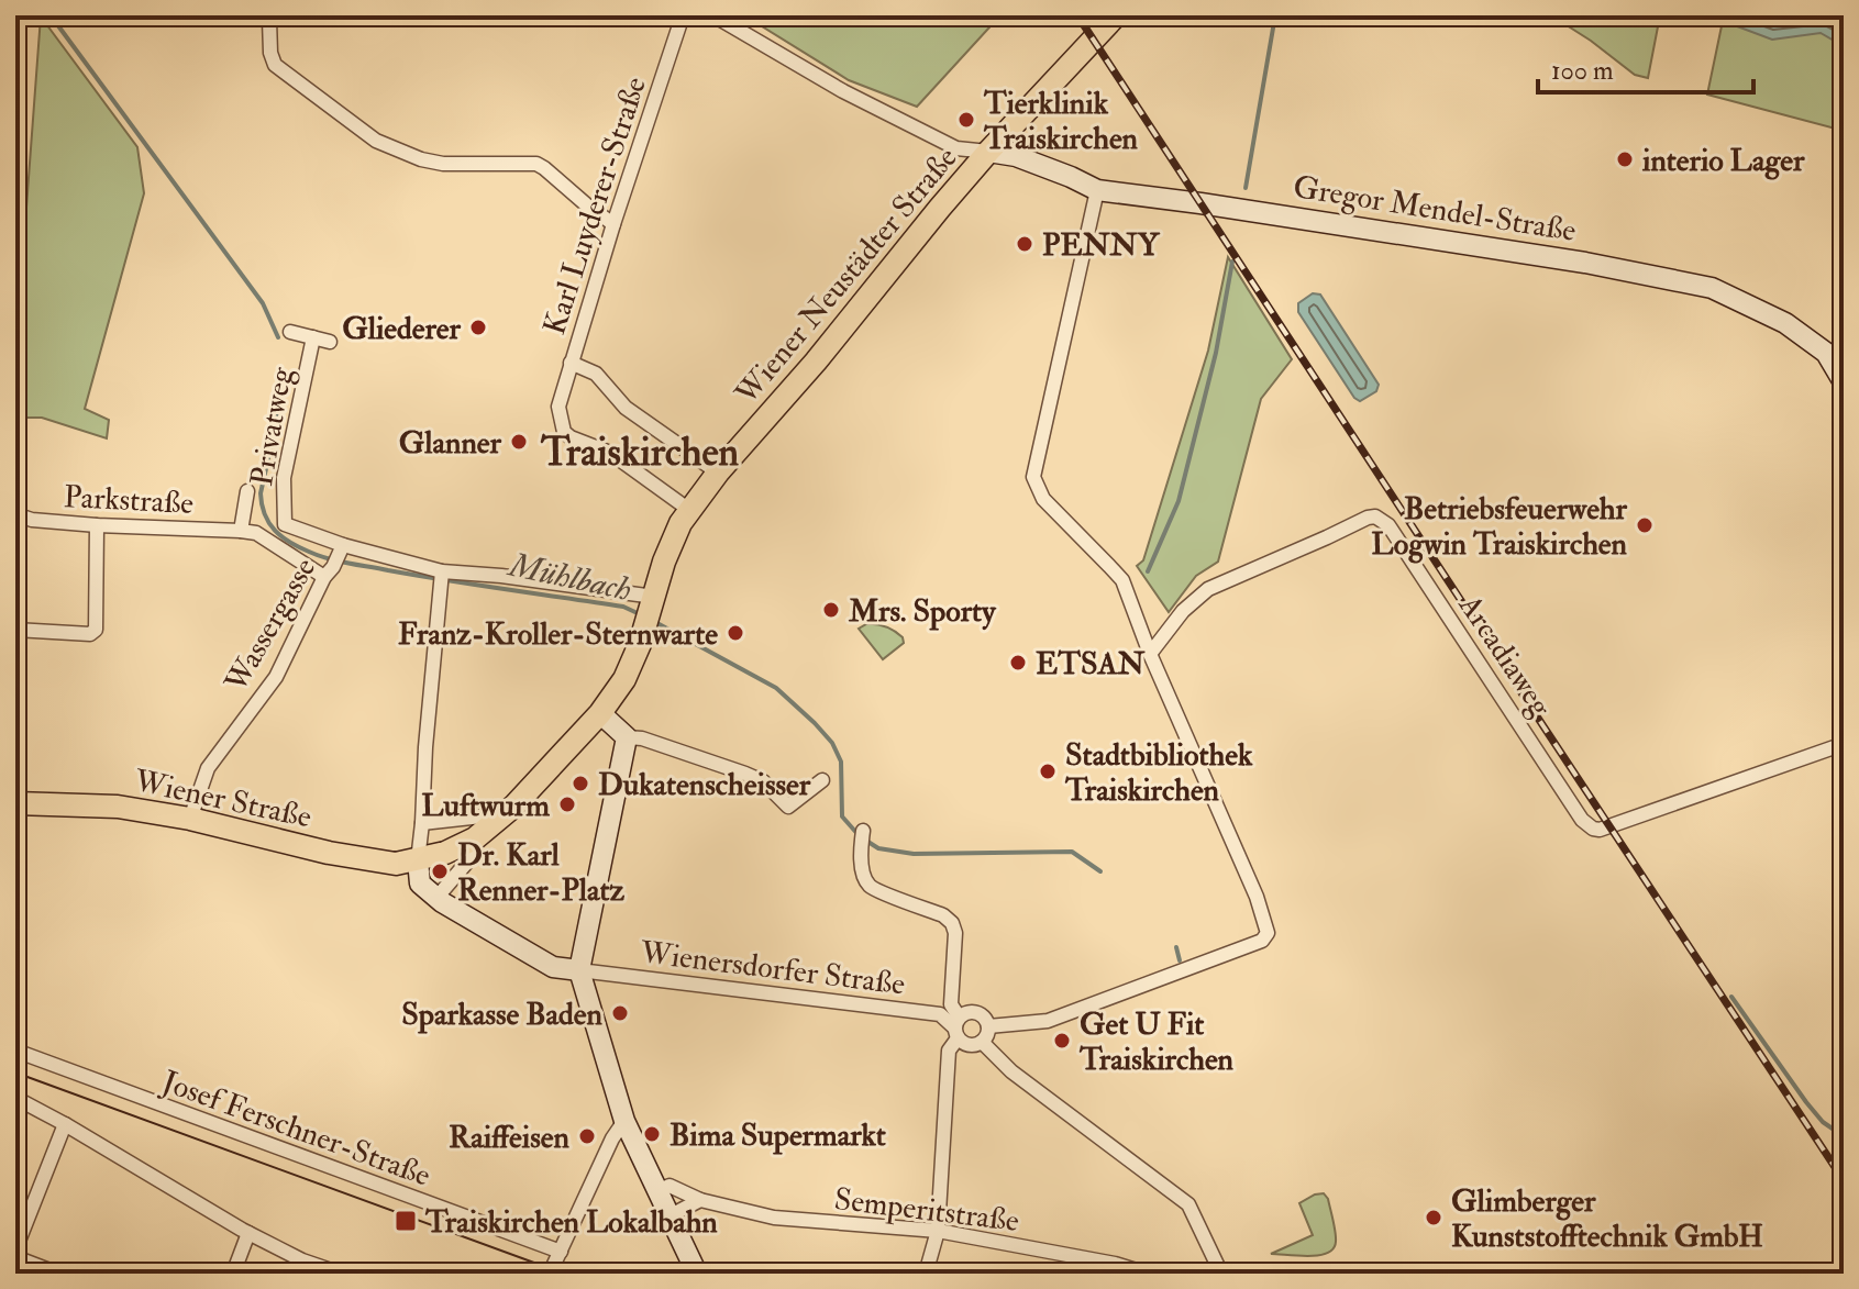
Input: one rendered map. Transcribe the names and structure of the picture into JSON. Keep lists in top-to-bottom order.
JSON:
{
  "streets": {
    "main road": ["Wiener Neustädter Straße", "Wiener Straße"],
    "street": [
      "Karl Luyderer-Straße",
      "Gregor Mendel-Straße",
      "Privatweg",
      "Parkstraße",
      "Wassergasse",
      "Arcadiaweg",
      "Wienersdorfer Straße",
      "Josef Ferschner-Straße",
      "Semperitstraße"
    ]
  },
  "crossings": [
    ["Karl Luyderer-Straße", "Wiener Neustädter Straße"],
    ["Gregor Mendel-Straße", "Wiener Neustädter Straße"],
    ["Wiener Neustädter Straße", "Wiener Straße"],
    ["Privatweg", "Wassergasse"],
    ["Wassergasse", "Wiener Straße"]
  ],
  "districts": ["Traiskirchen"],
  "water": ["Mühlbach"],
  "places": {
    "other": [
      "Tierklinik Traiskirchen",
      "interio Lager",
      "PENNY",
      "Gliederer",
      "Glanner",
      "Betriebsfeuerwehr Logwin Traiskirchen",
      "Mrs. Sporty",
      "Franz-Kroller-Sternwarte",
      "ETSAN",
      "Stadtbibliothek Traiskirchen",
      "Dukatenscheisser",
      "Luftwurm",
      "Dr. Karl Renner-Platz",
      "Sparkasse Baden",
      "Get U Fit Traiskirchen",
      "Bima Supermarkt",
      "Raiffeisen",
      "Glimberger Kunststofftechnik GmbH"
    ],
    "transit": ["Traiskirchen Lokalbahn"]
  },
  "scale_bar": "100 m"
}
